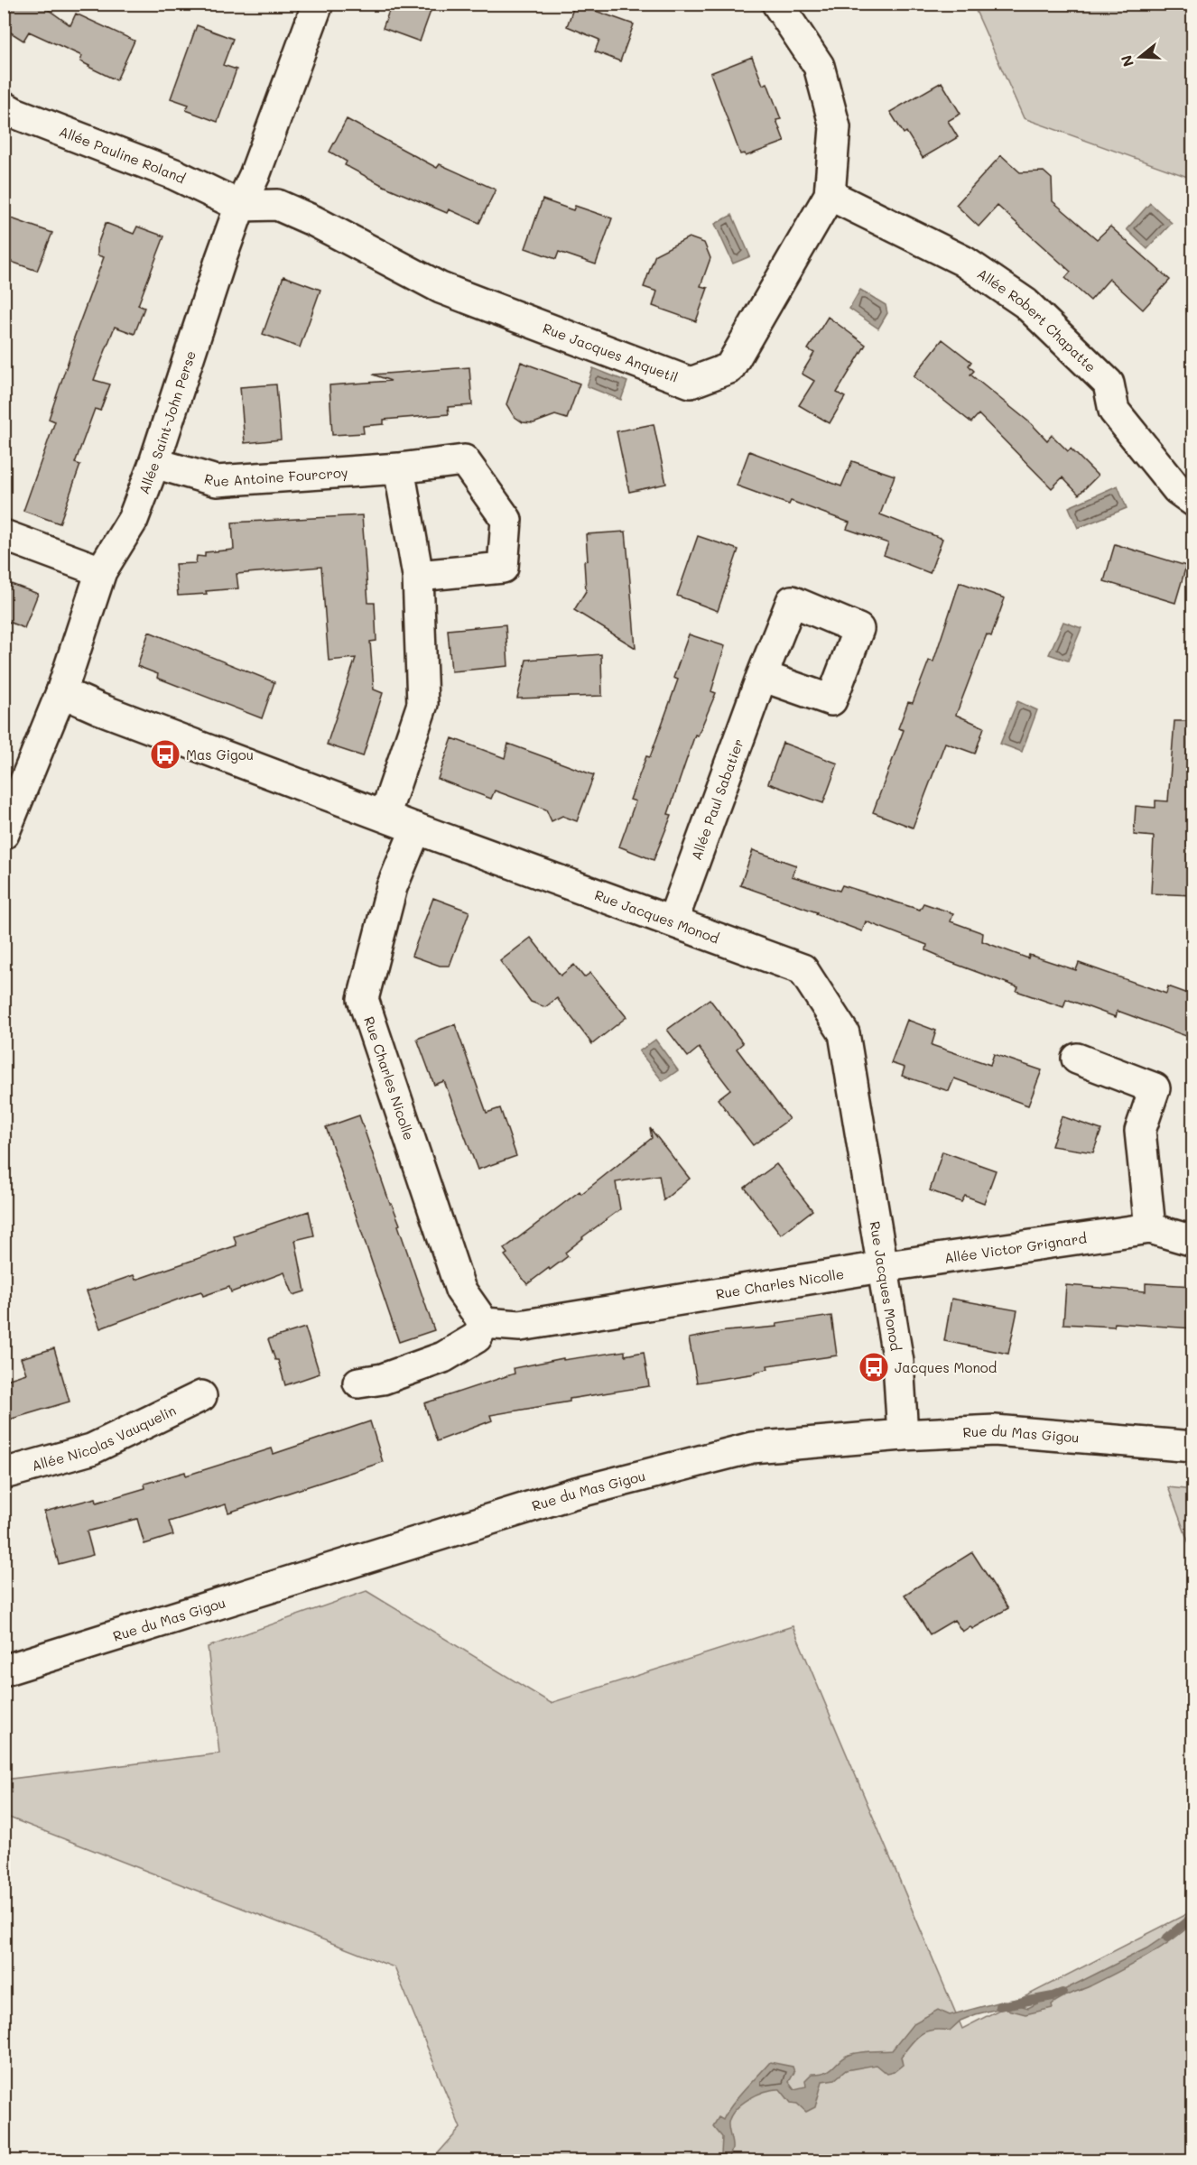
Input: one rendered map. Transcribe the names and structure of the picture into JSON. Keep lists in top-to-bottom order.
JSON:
{
  "streets": {
    "street": [
      "Allée Pauline Roland",
      "Allée Robert Chapatte",
      "Rue Jacques Anquetil",
      "Allée Saint-John Perse",
      "Rue Antoine Fourcroy",
      "Allée Paul Sabatier",
      "Rue Jacques Monod",
      "Rue Charles Nicolle",
      "Allée Victor Grignard",
      "Rue du Mas Gigou",
      "Allée Nicolas Vauquelin"
    ]
  },
  "crossings": [
    ["Allée Pauline Roland", "Rue Jacques Anquetil"],
    ["Allée Pauline Roland", "Allée Saint-John Perse"],
    ["Allée Robert Chapatte", "Rue Jacques Anquetil"],
    ["Rue Jacques Anquetil", "Allée Saint-John Perse"],
    ["Allée Saint-John Perse", "Rue Antoine Fourcroy"],
    ["Allée Saint-John Perse", "Rue Jacques Monod"],
    ["Allée Paul Sabatier", "Rue Jacques Monod"],
    ["Rue Jacques Monod", "Rue Charles Nicolle"],
    ["Rue Jacques Monod", "Allée Victor Grignard"],
    ["Rue Jacques Monod", "Rue du Mas Gigou"],
    ["Rue Charles Nicolle", "Allée Victor Grignard"]
  ],
  "places": {
    "bus stop": ["Mas Gigou", "Jacques Monod"]
  },
  "north": "left"
}
